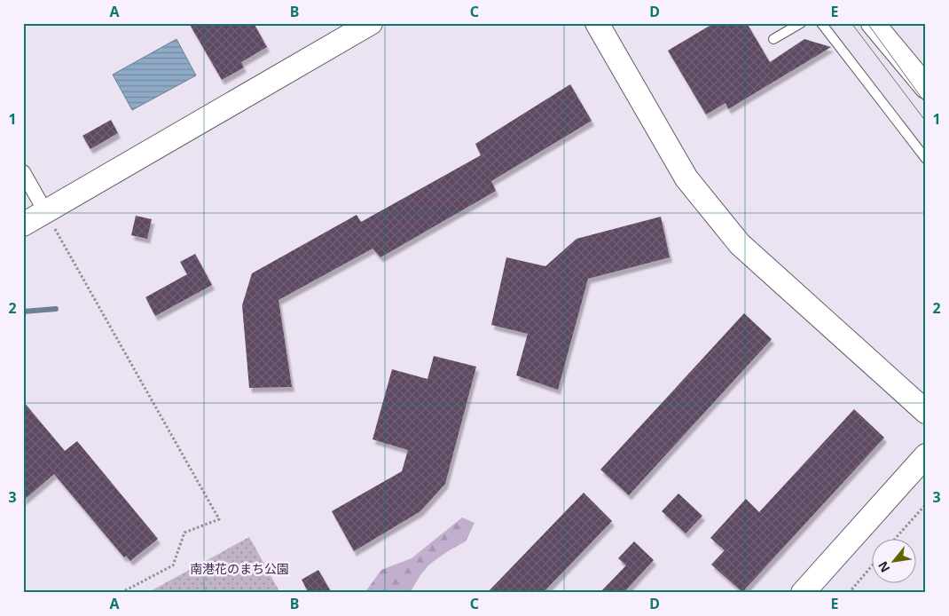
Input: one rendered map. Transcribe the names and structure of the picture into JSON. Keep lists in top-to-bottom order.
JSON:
{
  "parks": ["南港花のまち公園"],
  "north": "bottom left",
  "grid": {
    "columns": [
      "A",
      "B",
      "C",
      "D",
      "E"
    ],
    "rows": ["1", "2", "3"]
  }
}
